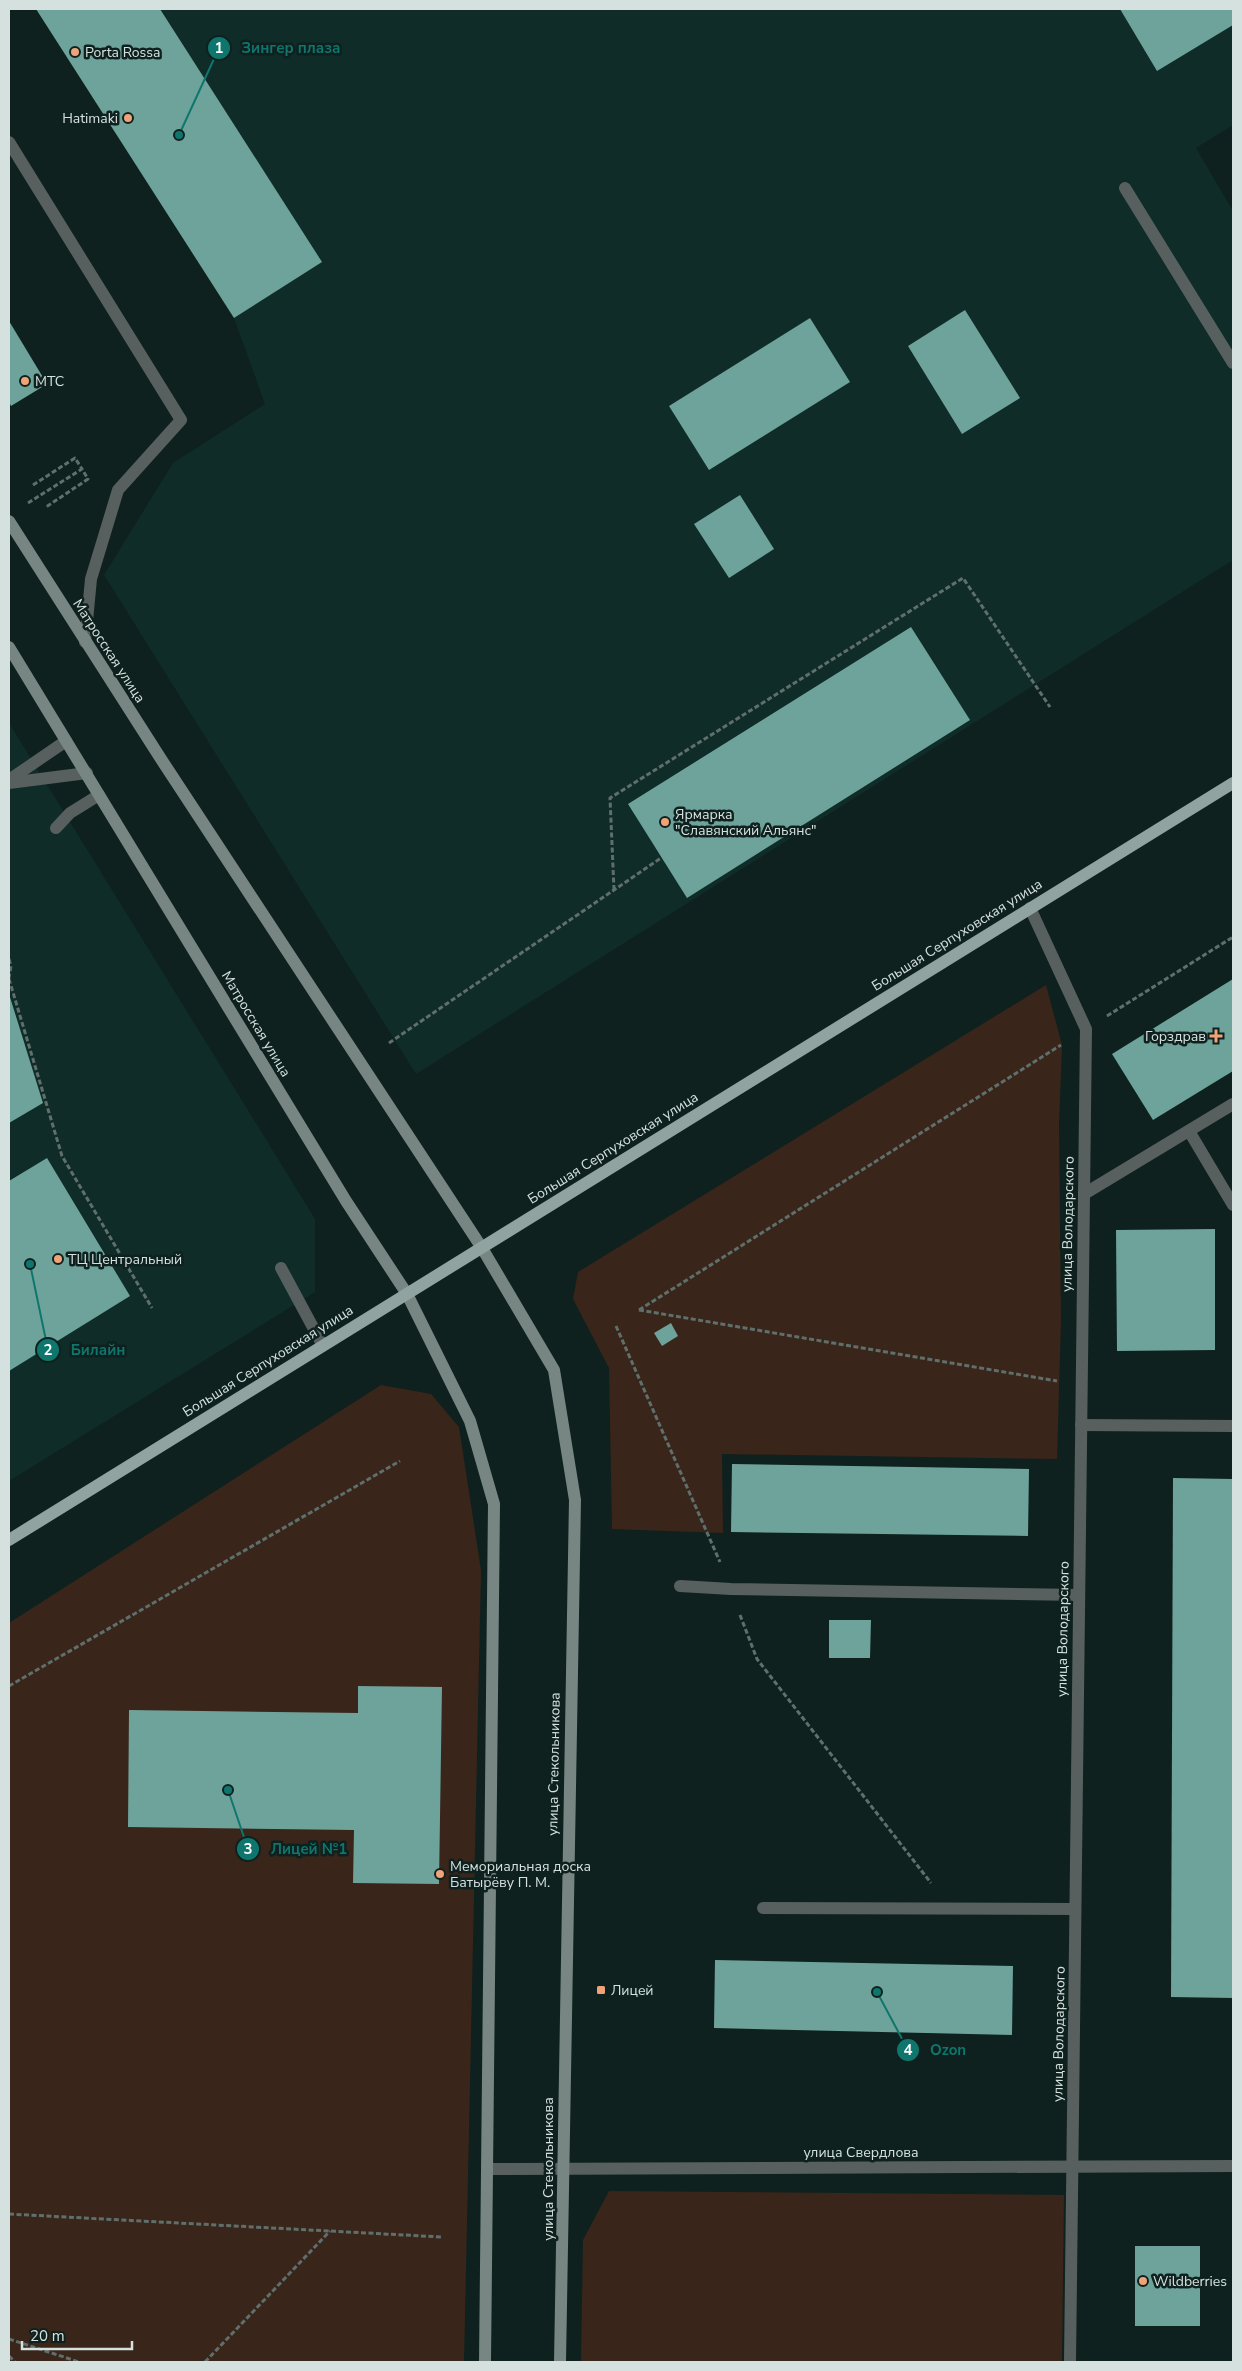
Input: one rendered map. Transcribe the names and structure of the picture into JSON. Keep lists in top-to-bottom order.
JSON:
{
  "streets": {
    "main road": ["Матросская улица", "Большая Серпуховская улица", "улица Стекольникова"],
    "street": ["улица Володарского", "улица Свердлова"]
  },
  "crossings": [
    ["Матросская улица", "Большая Серпуховская улица"],
    ["Матросская улица", "улица Стекольникова"],
    ["Матросская улица", "улица Свердлова"],
    ["Большая Серпуховская улица", "улица Володарского"],
    ["Большая Серпуховская улица", "улица Стекольникова"],
    ["улица Володарского", "улица Свердлова"],
    ["улица Стекольникова", "улица Свердлова"]
  ],
  "places": {
    "other": [
      "Porta Rossa",
      "Hatimaki",
      "Зингер плаза",
      "МТС",
      "Ярмарка \"Славянский Альянс\"",
      "ТЦ Центральный",
      "Билайн",
      "Лицeй №1",
      "Мемориальная доска Батырёву П. М.",
      "Ozon",
      "Wildberries"
    ],
    "health": ["Горздрав"],
    "transit": ["Лицeй"]
  },
  "scale_bar": "20 m"
}
